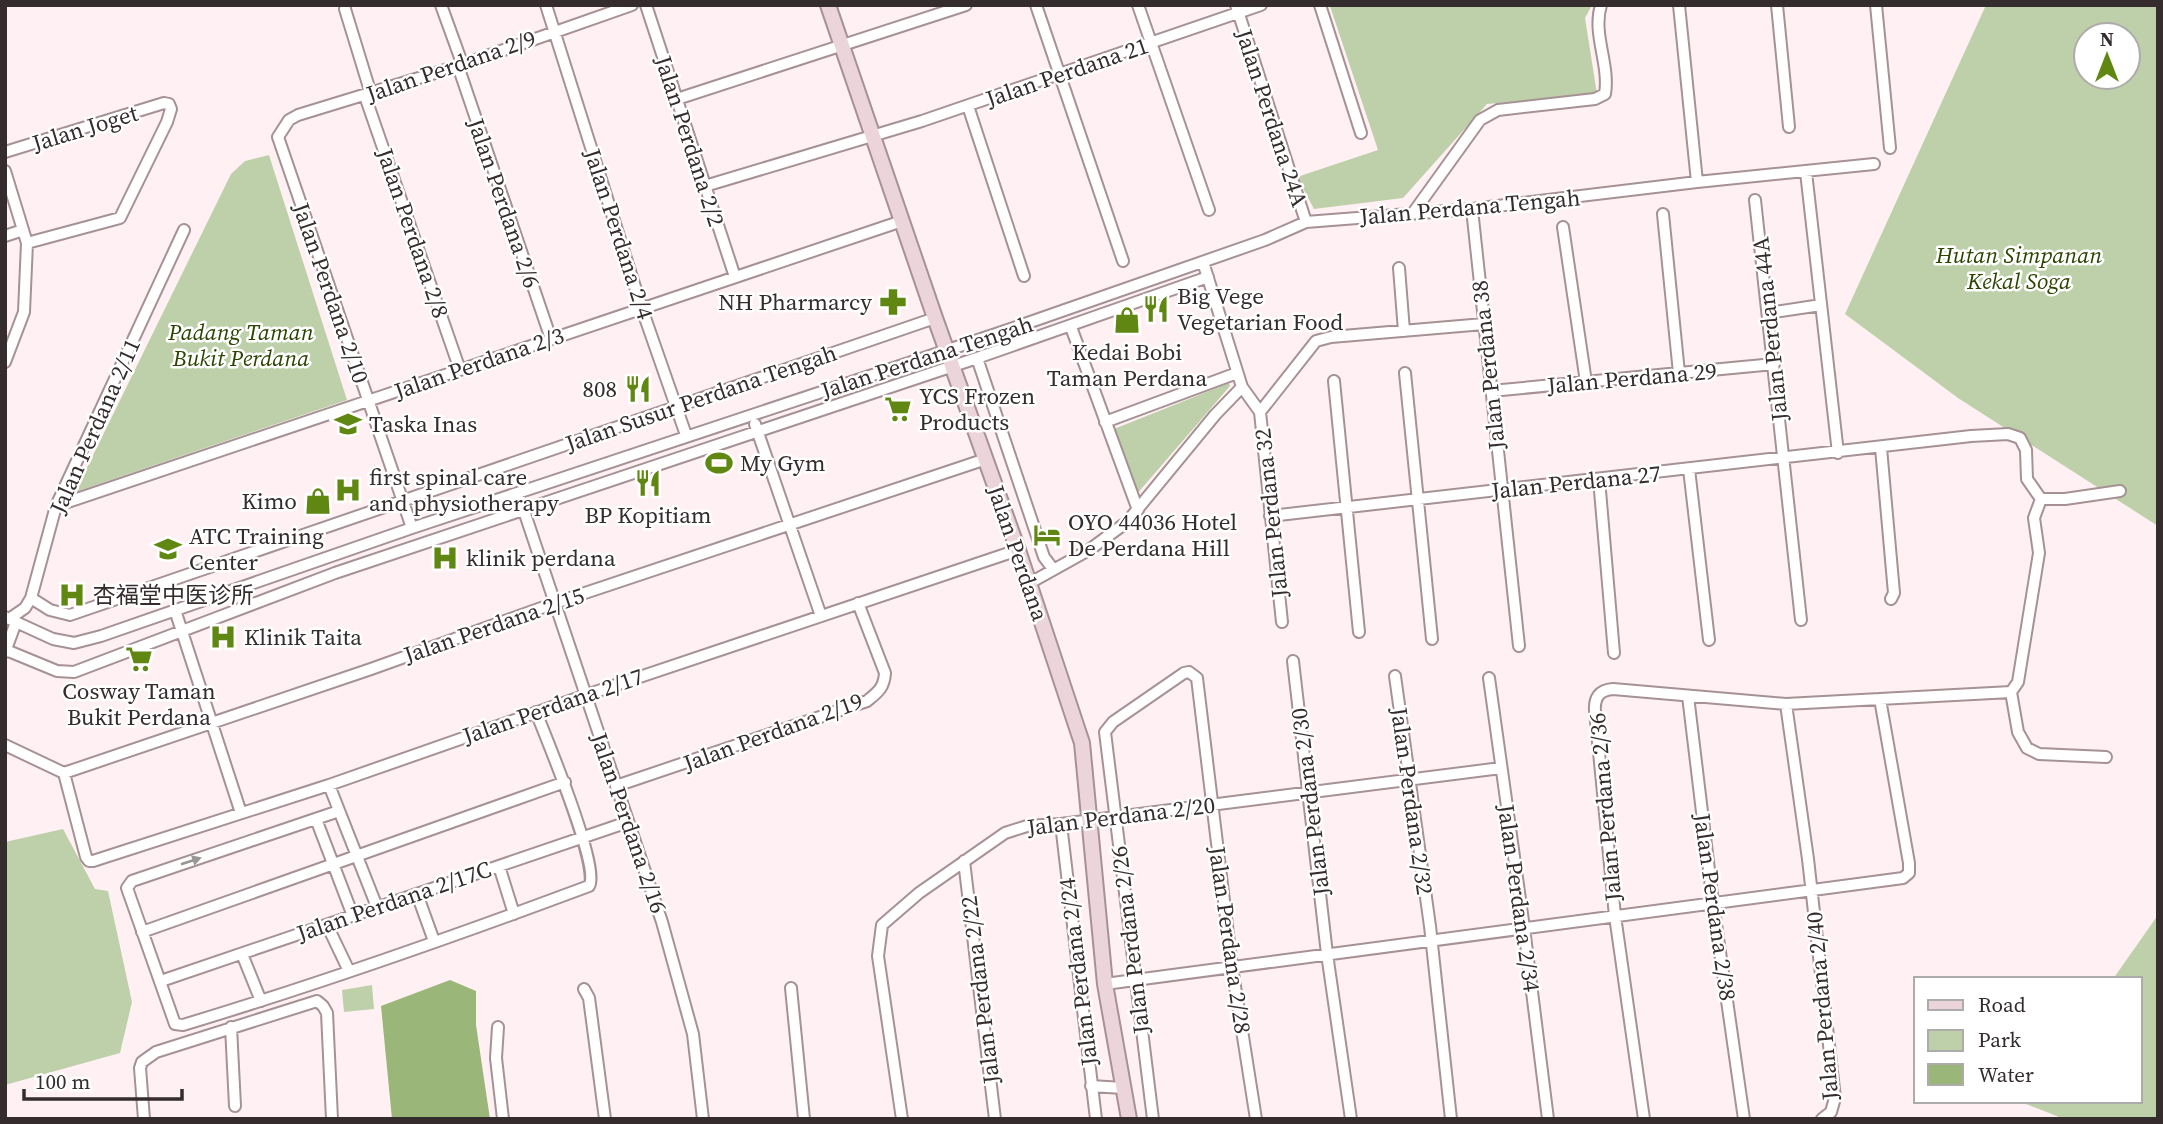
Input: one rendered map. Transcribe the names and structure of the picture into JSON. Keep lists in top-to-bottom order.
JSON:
{
  "streets": {
    "street": [
      "Jalan Perdana 2/9",
      "Jalan Perdana 21",
      "Jalan Perdana 24A",
      "Jalan Joget",
      "Jalan Perdana 2/2",
      "Jalan Perdana 2/6",
      "Jalan Perdana Tengah",
      "Jalan Perdana 2/8",
      "Jalan Perdana 2/4",
      "Jalan Perdana 2/10",
      "Jalan Perdana 44A",
      "Jalan Perdana 2/3",
      "Jalan Perdana 38",
      "Jalan Perdana 29",
      "Jalan Susur Perdana Tengah",
      "Jalan Perdana 2/11",
      "Jalan Perdana 27",
      "Jalan Perdana 32",
      "Jalan Perdana",
      "Jalan Perdana 2/15",
      "Jalan Perdana 2/17",
      "Jalan Perdana 2/19",
      "Jalan Perdana 2/32",
      "Jalan Perdana 2/30",
      "Jalan Perdana 2/36",
      "Jalan Perdana 2/20",
      "Jalan Perdana 2/16",
      "Jalan Perdana 2/34",
      "Jalan Perdana 2/17C",
      "Jalan Perdana 2/38",
      "Jalan Perdana 2/26",
      "Jalan Perdana 2/28",
      "Jalan Perdana 2/24",
      "Jalan Perdana 2/22",
      "Jalan Perdana 2/40"
    ]
  },
  "crossings": [
    ["Jalan Perdana 2/9", "Jalan Perdana 2/6"],
    ["Jalan Perdana 2/9", "Jalan Perdana 2/8"],
    ["Jalan Perdana 2/9", "Jalan Perdana 2/4"],
    ["Jalan Perdana 2/9", "Jalan Perdana 2/10"],
    ["Jalan Perdana 21", "Jalan Perdana 24A"],
    ["Jalan Perdana 21", "Jalan Perdana 2/2"],
    ["Jalan Perdana 21", "Jalan Perdana"],
    ["Jalan Perdana 24A", "Jalan Perdana Tengah"],
    ["Jalan Perdana 2/2", "Jalan Perdana 2/3"],
    ["Jalan Perdana 2/6", "Jalan Perdana 2/3"],
    ["Jalan Perdana Tengah", "Jalan Perdana 2/4"],
    ["Jalan Perdana Tengah", "Jalan Perdana 2/10"],
    ["Jalan Perdana Tengah", "Jalan Perdana 38"],
    ["Jalan Perdana Tengah", "Jalan Perdana"],
    ["Jalan Perdana Tengah", "Jalan Perdana 2/16"],
    ["Jalan Perdana 2/8", "Jalan Perdana 2/3"],
    ["Jalan Perdana 2/4", "Jalan Perdana 2/3"],
    ["Jalan Perdana 2/4", "Jalan Susur Perdana Tengah"],
    ["Jalan Perdana 2/10", "Jalan Perdana 2/3"],
    ["Jalan Perdana 2/10", "Jalan Susur Perdana Tengah"],
    ["Jalan Perdana 44A", "Jalan Perdana 29"],
    ["Jalan Perdana 44A", "Jalan Perdana 27"],
    ["Jalan Perdana 2/3", "Jalan Perdana 2/11"],
    ["Jalan Perdana 2/3", "Jalan Perdana"],
    ["Jalan Perdana 38", "Jalan Perdana 29"],
    ["Jalan Perdana 38", "Jalan Perdana 27"],
    ["Jalan Perdana 38", "Jalan Perdana 32"],
    ["Jalan Susur Perdana Tengah", "Jalan Perdana 2/11"],
    ["Jalan Susur Perdana Tengah", "Jalan Perdana"],
    ["Jalan Perdana 27", "Jalan Perdana 32"],
    ["Jalan Perdana", "Jalan Perdana 2/15"],
    ["Jalan Perdana", "Jalan Perdana 2/17"],
    ["Jalan Perdana", "Jalan Perdana 2/20"],
    ["Jalan Perdana 2/15", "Jalan Perdana 2/17"],
    ["Jalan Perdana 2/15", "Jalan Perdana 2/16"],
    ["Jalan Perdana 2/17", "Jalan Perdana 2/19"],
    ["Jalan Perdana 2/17", "Jalan Perdana 2/16"],
    ["Jalan Perdana 2/19", "Jalan Perdana 2/16"],
    ["Jalan Perdana 2/32", "Jalan Perdana 2/20"],
    ["Jalan Perdana 2/30", "Jalan Perdana 2/20"],
    ["Jalan Perdana 2/36", "Jalan Perdana 2/38"],
    ["Jalan Perdana 2/36", "Jalan Perdana 2/40"],
    ["Jalan Perdana 2/20", "Jalan Perdana 2/34"],
    ["Jalan Perdana 2/20", "Jalan Perdana 2/26"],
    ["Jalan Perdana 2/20", "Jalan Perdana 2/28"],
    ["Jalan Perdana 2/20", "Jalan Perdana 2/24"],
    ["Jalan Perdana 2/20", "Jalan Perdana 2/22"],
    ["Jalan Perdana 2/16", "Jalan Perdana 2/17C"],
    ["Jalan Perdana 2/26", "Jalan Perdana 2/28"]
  ],
  "parks": ["Hutan Simpanan Kekal Soga", "Padang Taman Bukit Perdana"],
  "places": {
    "pharmacy": ["NH Pharmarcy"],
    "restaurant": ["Big Vege Vegetarian Food", "808", "BP Kopitiam"],
    "shop": ["Kedai Bobi Taman Perdana", "Kimo"],
    "supermarket": ["YCS Frozen Products", "Cosway Taman Bukit Perdana"],
    "school or university": ["Taska Inas", "ATC Training Center"],
    "sports": ["My Gym"],
    "hospital": [
      "first spinal care and physiotherapy",
      "klinik perdana",
      "杏福堂中医诊所",
      "Klinik Taita"
    ],
    "hotel": ["OYO 44036 Hotel De Perdana Hill"]
  },
  "legend": ["Road", "Park", "Water"],
  "scale_bar": "100 m",
  "north": "top"
}
